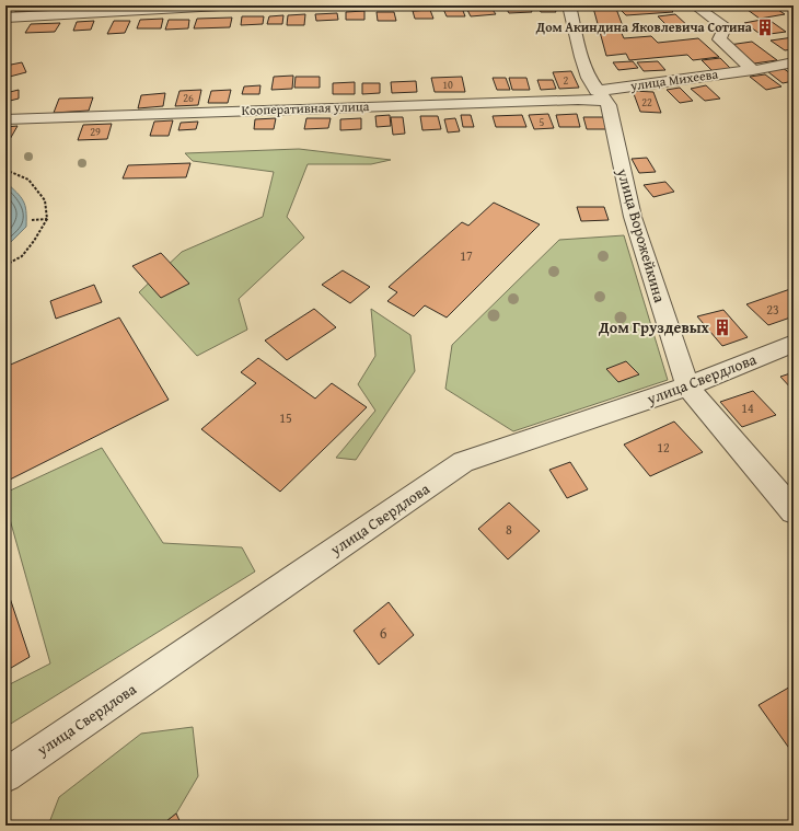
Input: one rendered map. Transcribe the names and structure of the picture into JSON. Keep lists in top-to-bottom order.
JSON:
{
  "streets": {
    "street": [
      "улица Михеева",
      "Кооперативная улица",
      "улица Ворожейкина",
      "улица Свердлова"
    ]
  },
  "crossings": [
    ["улица Михеева", "Кооперативная улица"],
    ["улица Михеева", "улица Ворожейкина"],
    ["Кооперативная улица", "улица Ворожейкина"],
    ["улица Ворожейкина", "улица Свердлова"]
  ],
  "places": {
    "building": ["Дом Акиндина Яковлевича Сотина", "Дом Груздевых"]
  },
  "house_numbers": [
    "2",
    "10",
    "26",
    "22",
    "5",
    "29",
    "17",
    "23",
    "14",
    "15",
    "12",
    "8",
    "6"
  ]
}
